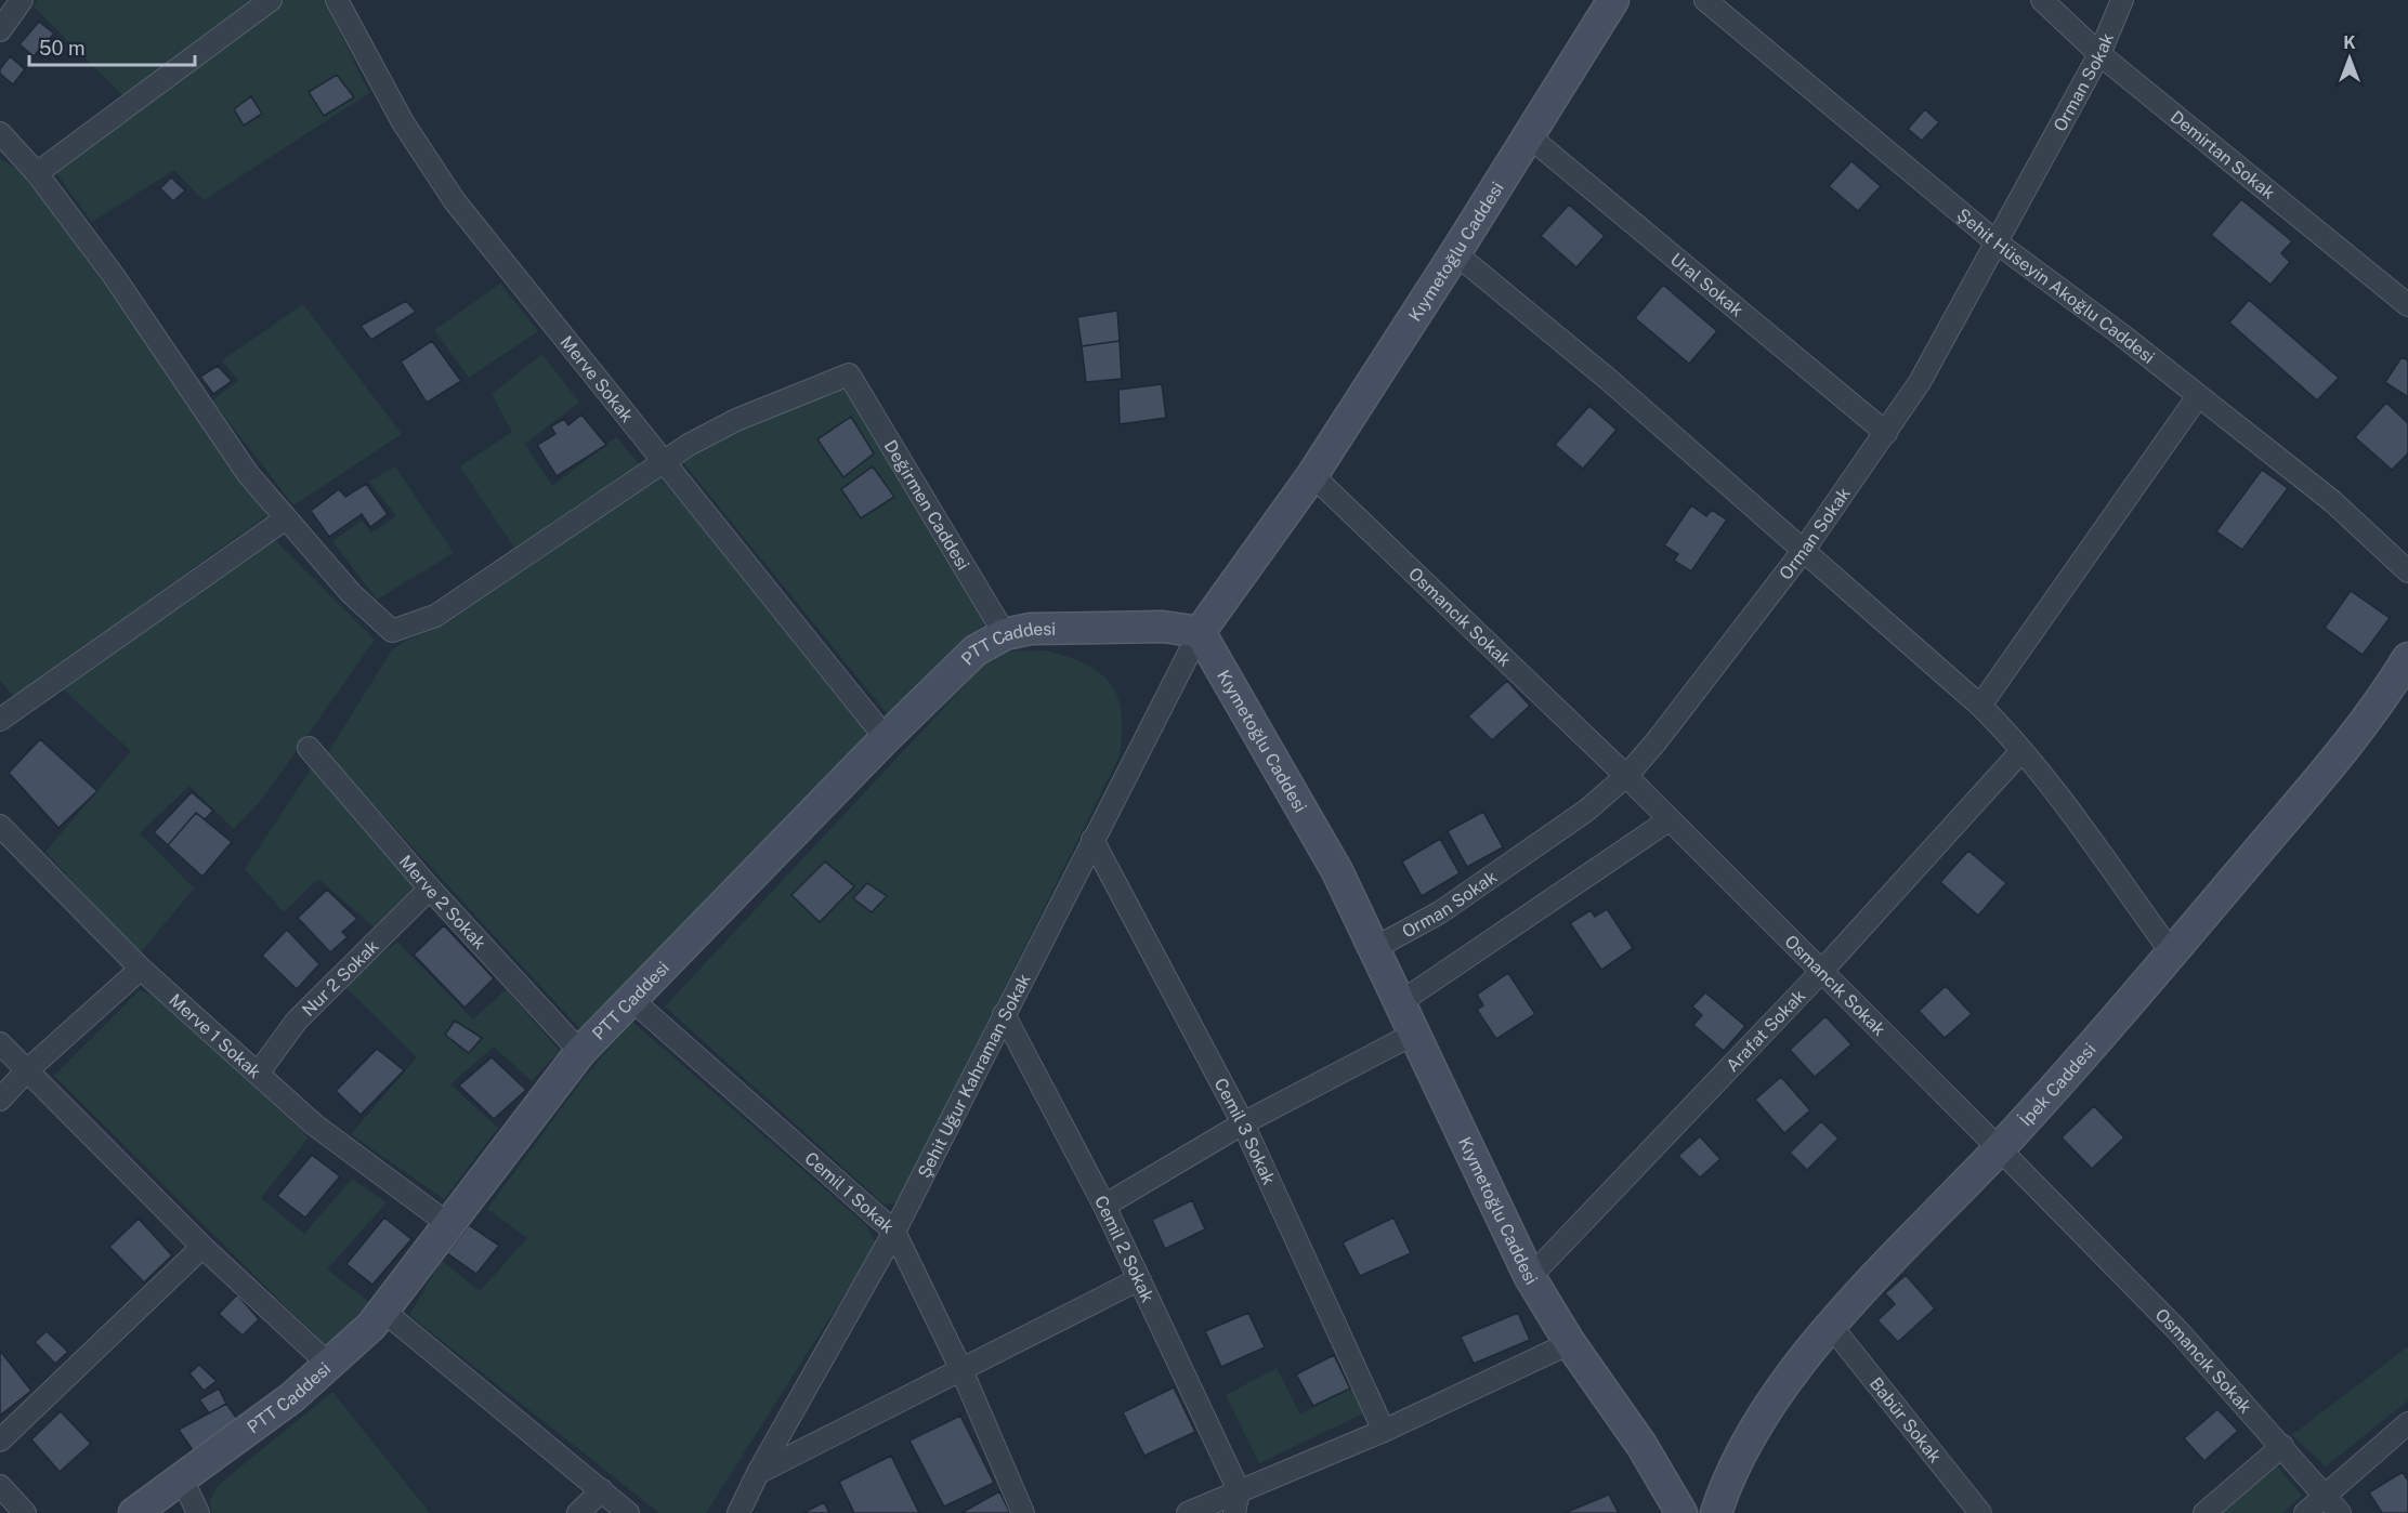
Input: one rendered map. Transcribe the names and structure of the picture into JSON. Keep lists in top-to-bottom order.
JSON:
{
  "streets": {
    "street": [
      "Orman Sokak",
      "Demirtan Sokak",
      "Kıymetoğlu Caddesi",
      "Ural Sokak",
      "Şehit Hüseyin Akoğlu Caddesi",
      "Merve Sokak",
      "Değirmen Caddesi",
      "Osmancık Sokak",
      "PTT Caddesi",
      "Merve 2 Sokak",
      "Nur 2 Sokak",
      "Arafat Sokak",
      "Merve 1 Sokak",
      "Şehit Uğur Kahraman Sokak",
      "İpek Caddesi",
      "Cemil 3 Sokak",
      "Cemil 1 Sokak",
      "Cemil 2 Sokak",
      "Babür Sokak"
    ]
  },
  "crossings": [
    ["Orman Sokak", "Demirtan Sokak"],
    ["Orman Sokak", "Kıymetoğlu Caddesi"],
    ["Orman Sokak", "Ural Sokak"],
    ["Orman Sokak", "Şehit Hüseyin Akoğlu Caddesi"],
    ["Orman Sokak", "Osmancık Sokak"],
    ["Kıymetoğlu Caddesi", "Ural Sokak"],
    ["Kıymetoğlu Caddesi", "Osmancık Sokak"],
    ["Kıymetoğlu Caddesi", "PTT Caddesi"],
    ["Kıymetoğlu Caddesi", "Arafat Sokak"],
    ["Kıymetoğlu Caddesi", "Şehit Uğur Kahraman Sokak"],
    ["Merve Sokak", "Değirmen Caddesi"],
    ["Merve Sokak", "PTT Caddesi"],
    ["Değirmen Caddesi", "PTT Caddesi"],
    ["Osmancık Sokak", "Arafat Sokak"],
    ["Osmancık Sokak", "İpek Caddesi"],
    ["PTT Caddesi", "Merve 2 Sokak"],
    ["PTT Caddesi", "Merve 1 Sokak"],
    ["PTT Caddesi", "Şehit Uğur Kahraman Sokak"],
    ["PTT Caddesi", "Cemil 1 Sokak"],
    ["Merve 2 Sokak", "Nur 2 Sokak"],
    ["Nur 2 Sokak", "Merve 1 Sokak"],
    ["Şehit Uğur Kahraman Sokak", "Cemil 3 Sokak"],
    ["Şehit Uğur Kahraman Sokak", "Cemil 1 Sokak"],
    ["Şehit Uğur Kahraman Sokak", "Cemil 2 Sokak"],
    ["İpek Caddesi", "Babür Sokak"]
  ],
  "scale_bar": "50 m",
  "north": "top"
}
